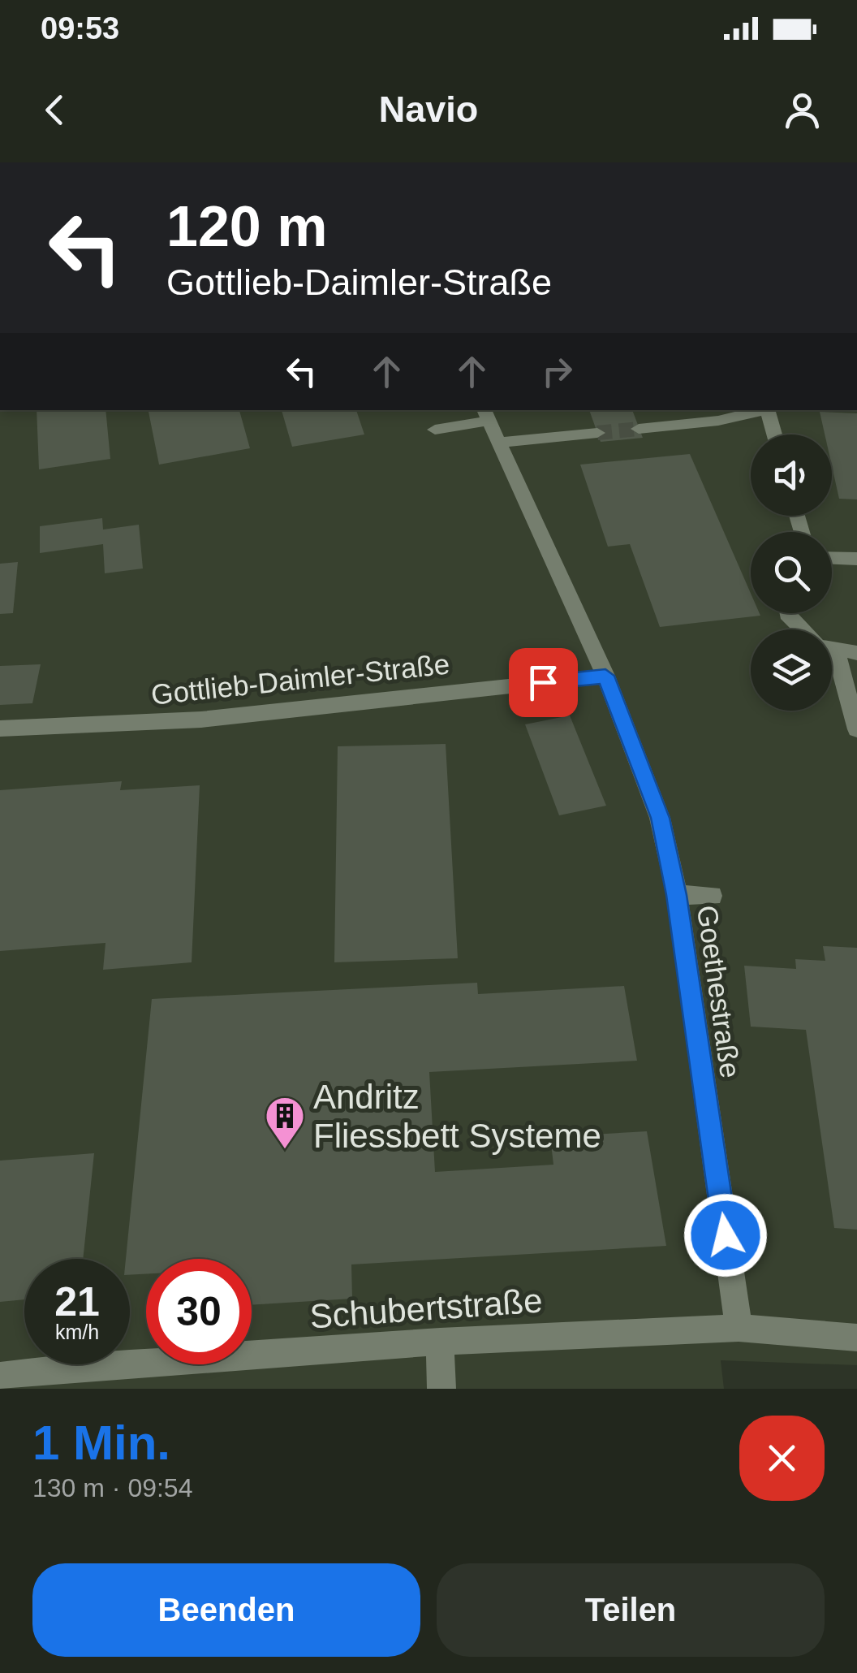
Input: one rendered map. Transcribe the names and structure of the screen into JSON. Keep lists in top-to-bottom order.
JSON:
{
  "streets": {
    "street": ["Gottlieb-Daimler-Straße", "Goethestraße", "Schubertstraße"]
  },
  "crossings": [
    ["Gottlieb-Daimler-Straße", "Goethestraße"],
    ["Goethestraße", "Schubertstraße"]
  ],
  "places": {
    "building": ["Andritz Fliessbett Systeme"]
  },
  "page": {
    "status": "09:53",
    "header": "Navio",
    "turn": ["120 m", "Gottlieb-Daimler-Straße"],
    "speed": "21 km/h",
    "limit": "30",
    "heading": ["1 Min.", "130 m · 09:54"],
    "buttons": ["Beenden", "Teilen"]
  }
}
